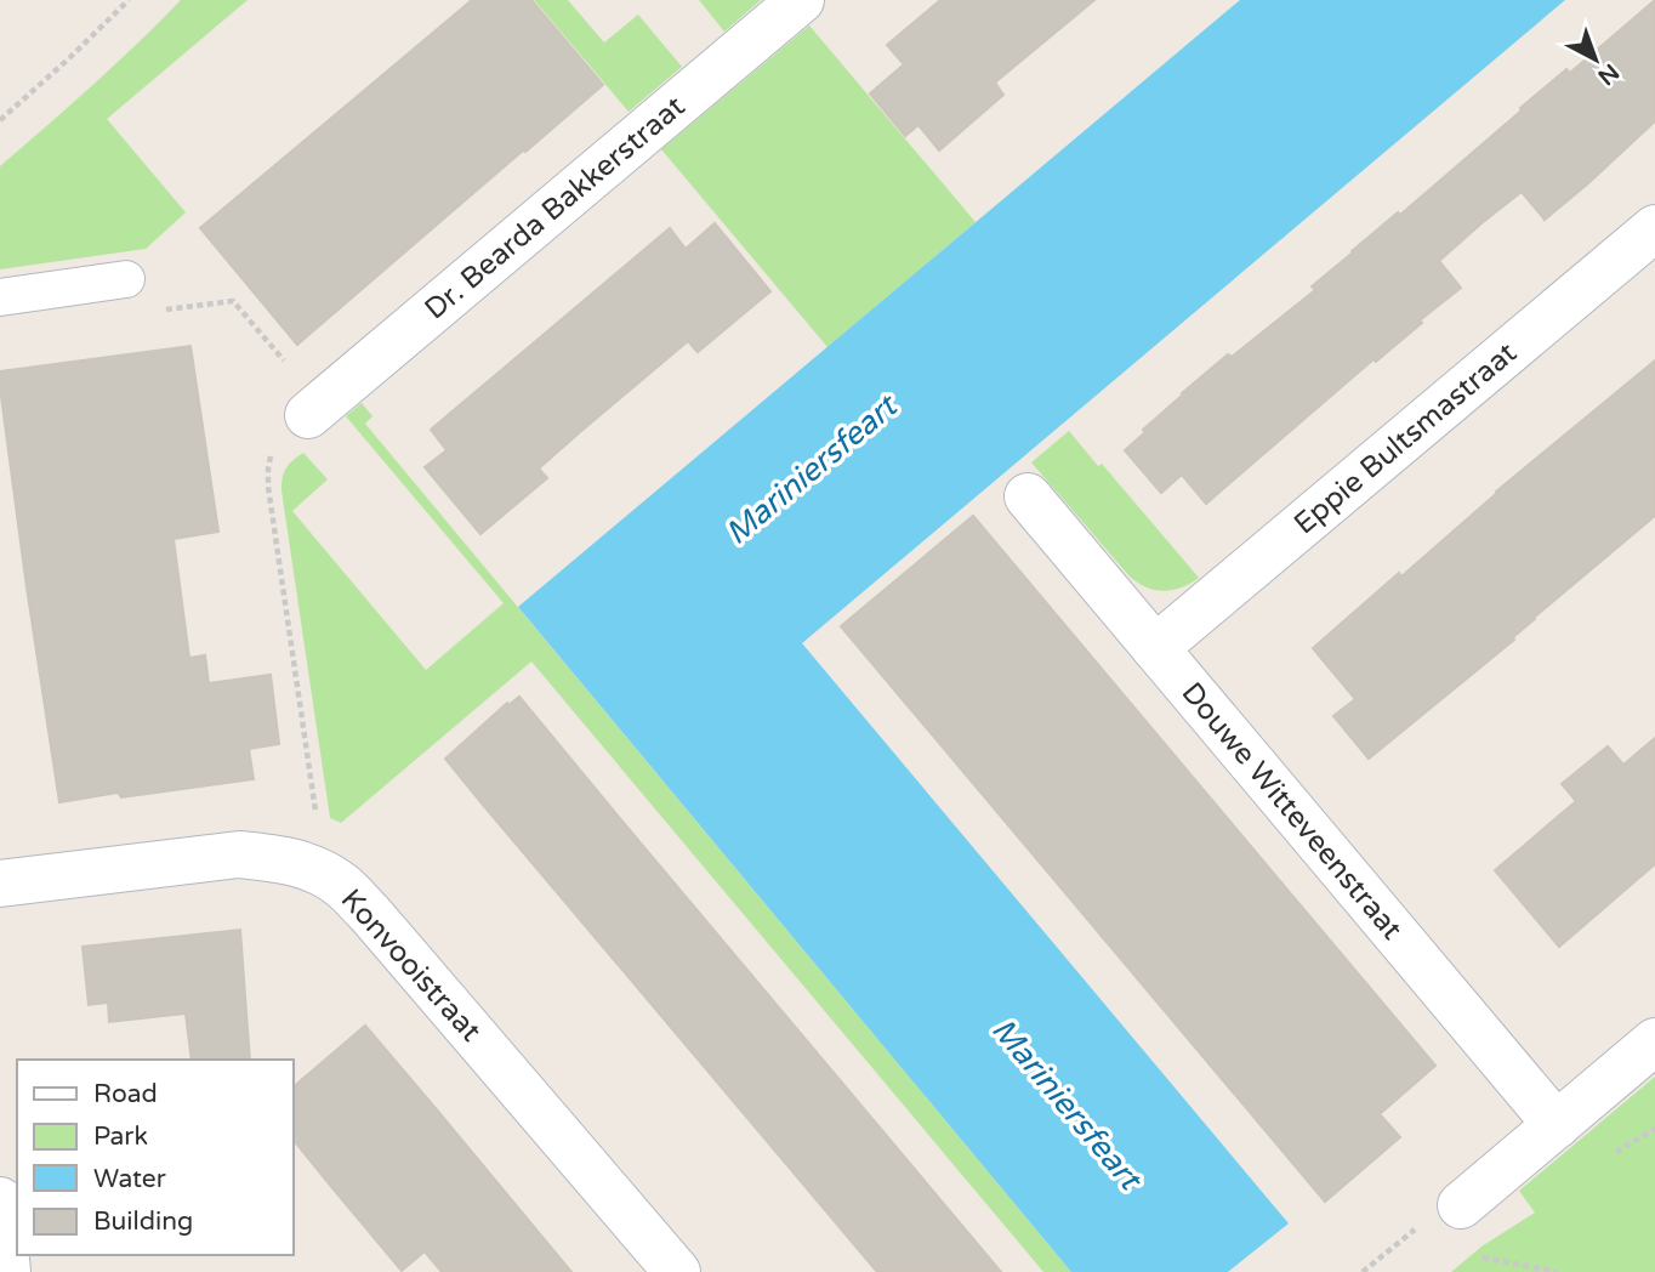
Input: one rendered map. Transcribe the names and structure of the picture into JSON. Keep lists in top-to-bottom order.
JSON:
{
  "streets": {
    "street": [
      "Dr. Bearda Bakkerstraat",
      "Eppie Bultsmastraat",
      "Douwe Witteveenstraat",
      "Konvooistraat"
    ]
  },
  "crossings": [
    ["Eppie Bultsmastraat", "Douwe Witteveenstraat"]
  ],
  "water": ["Mariniersfeart"],
  "legend": [
    "Road",
    "Park",
    "Water",
    "Building"
  ],
  "north": "bottom right"
}
